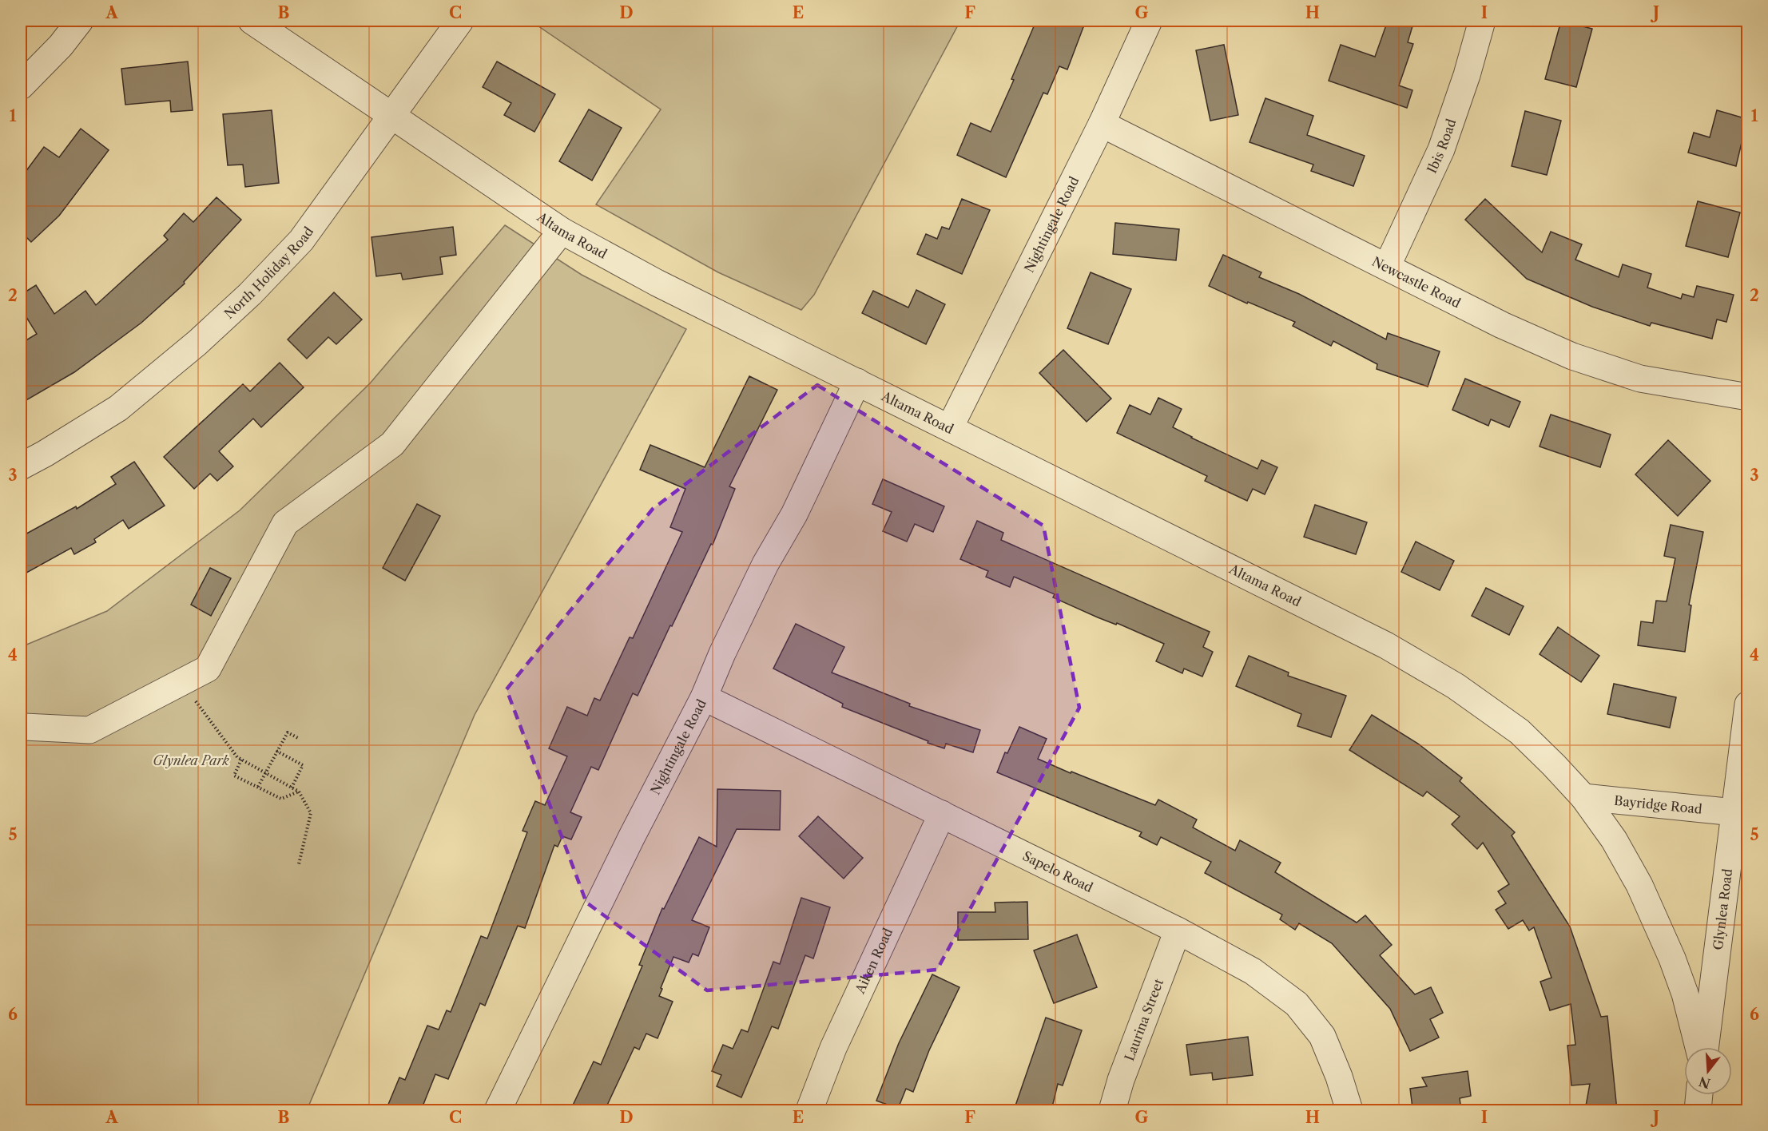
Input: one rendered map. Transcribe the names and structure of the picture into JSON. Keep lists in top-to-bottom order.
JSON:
{
  "streets": {
    "street": [
      "Ibis Road",
      "Nightingale Road",
      "Altama Road",
      "North Holiday Road",
      "Newcastle Road",
      "Bayridge Road",
      "Sapelo Road",
      "Glynlea Road",
      "Aiken Road",
      "Laurina Street"
    ]
  },
  "crossings": [
    ["Ibis Road", "Newcastle Road"],
    ["Nightingale Road", "Altama Road"],
    ["Nightingale Road", "Newcastle Road"],
    ["Nightingale Road", "Sapelo Road"],
    ["Altama Road", "North Holiday Road"],
    ["Altama Road", "Bayridge Road"],
    ["Altama Road", "Glynlea Road"],
    ["Bayridge Road", "Glynlea Road"],
    ["Sapelo Road", "Aiken Road"],
    ["Sapelo Road", "Laurina Street"]
  ],
  "parks": ["Glynlea Park"],
  "north": "bottom",
  "grid": {
    "columns": [
      "A",
      "B",
      "C",
      "D",
      "E",
      "F",
      "G",
      "H",
      "I",
      "J"
    ],
    "rows": [
      "1",
      "2",
      "3",
      "4",
      "5",
      "6"
    ]
  }
}
